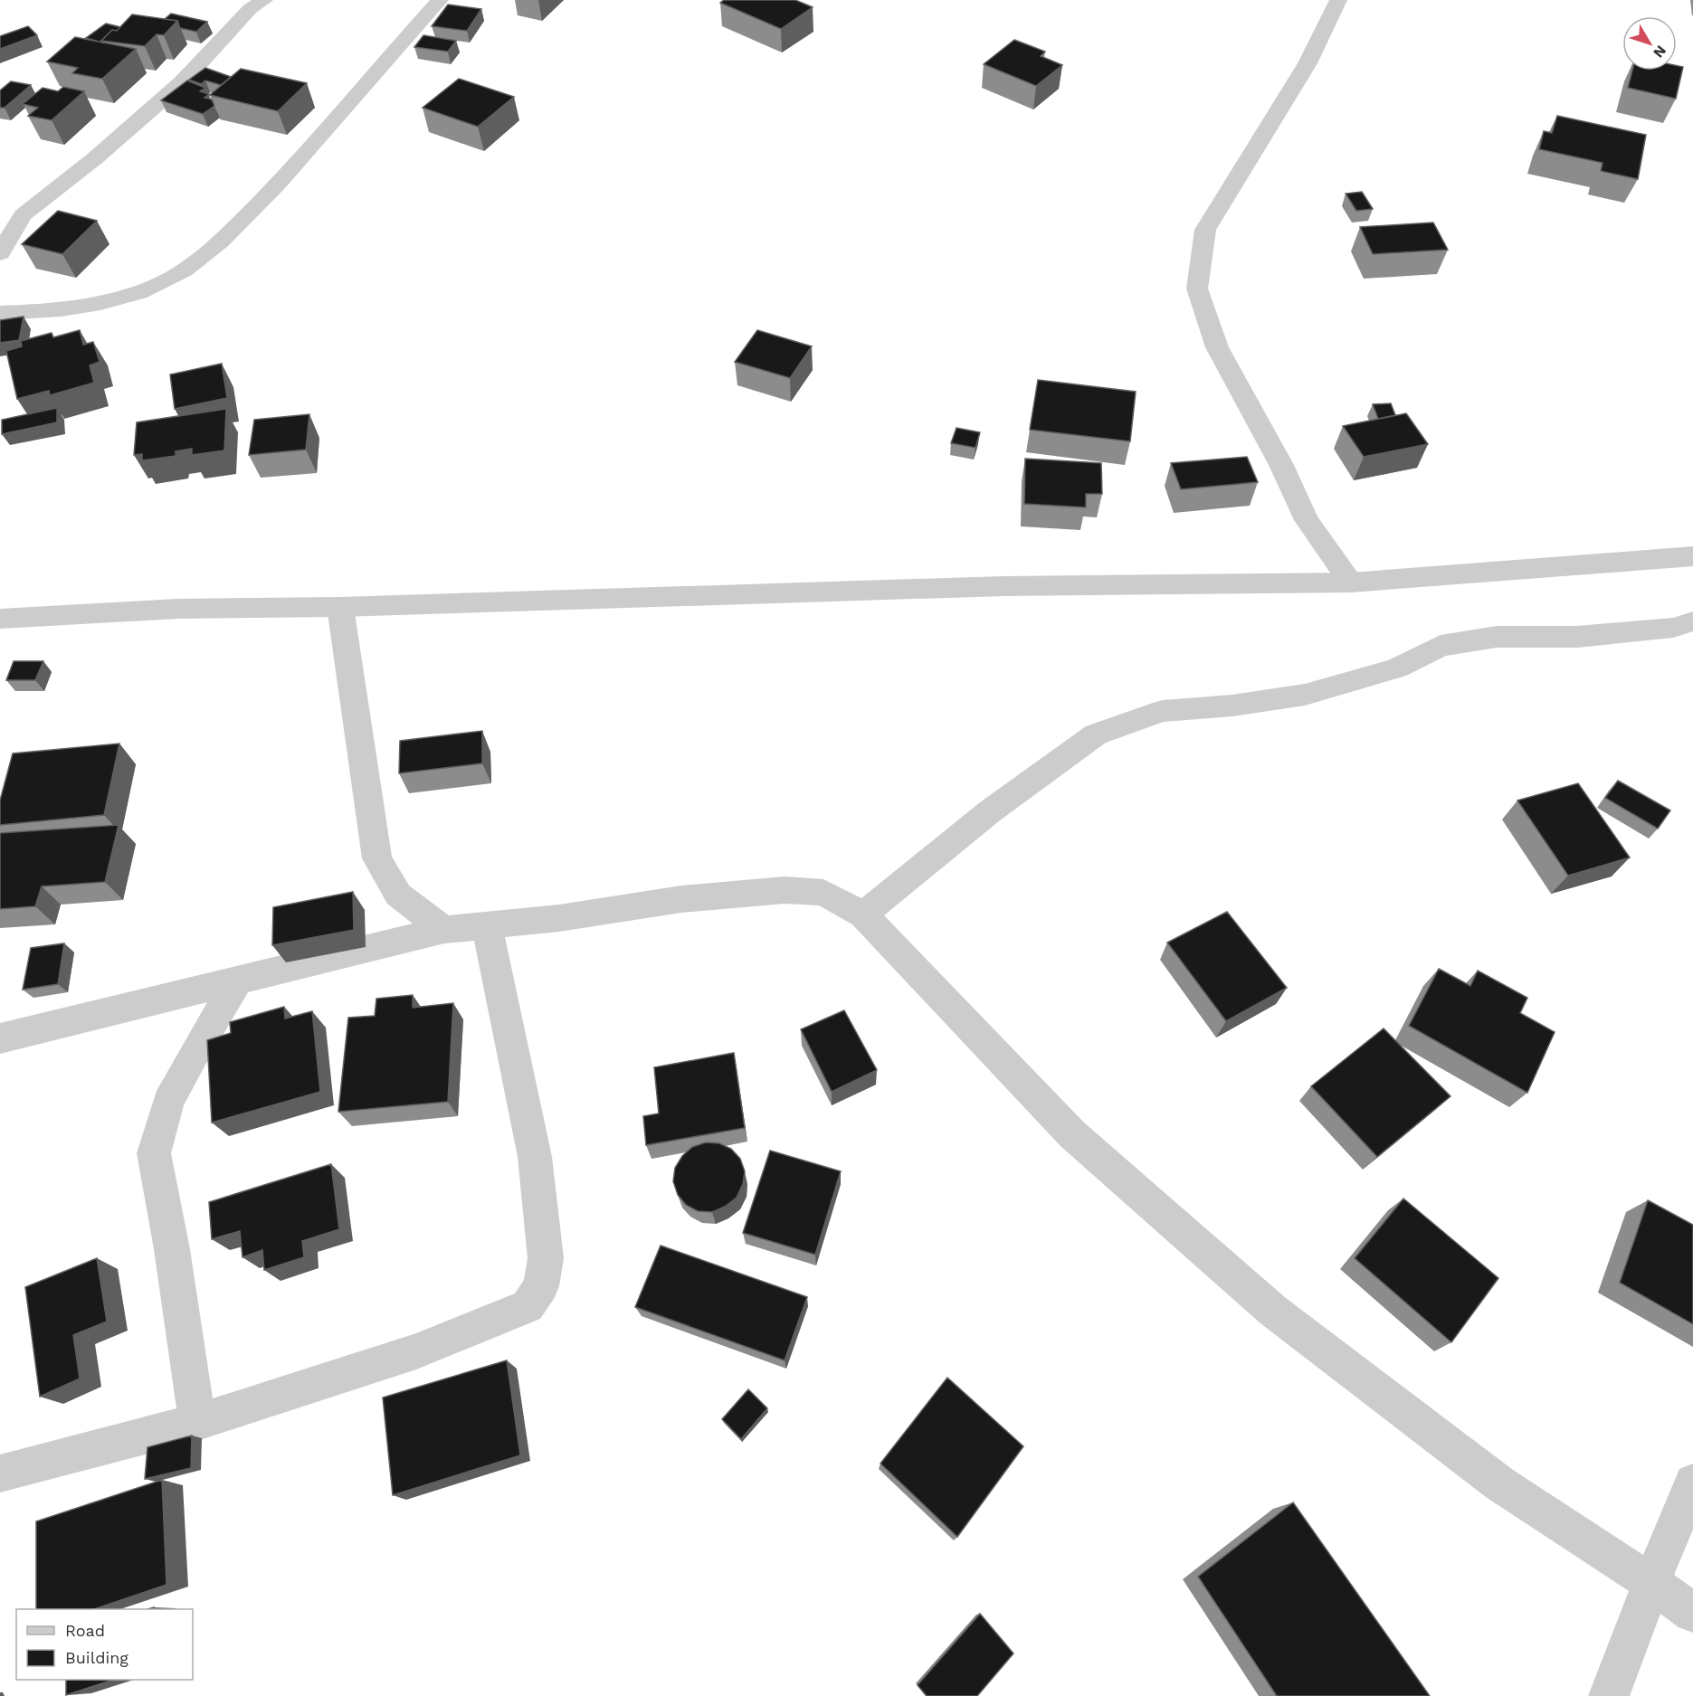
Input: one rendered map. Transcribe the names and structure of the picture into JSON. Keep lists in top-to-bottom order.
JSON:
{
  "legend": ["Road", "Building"],
  "north": "bottom right"
}
